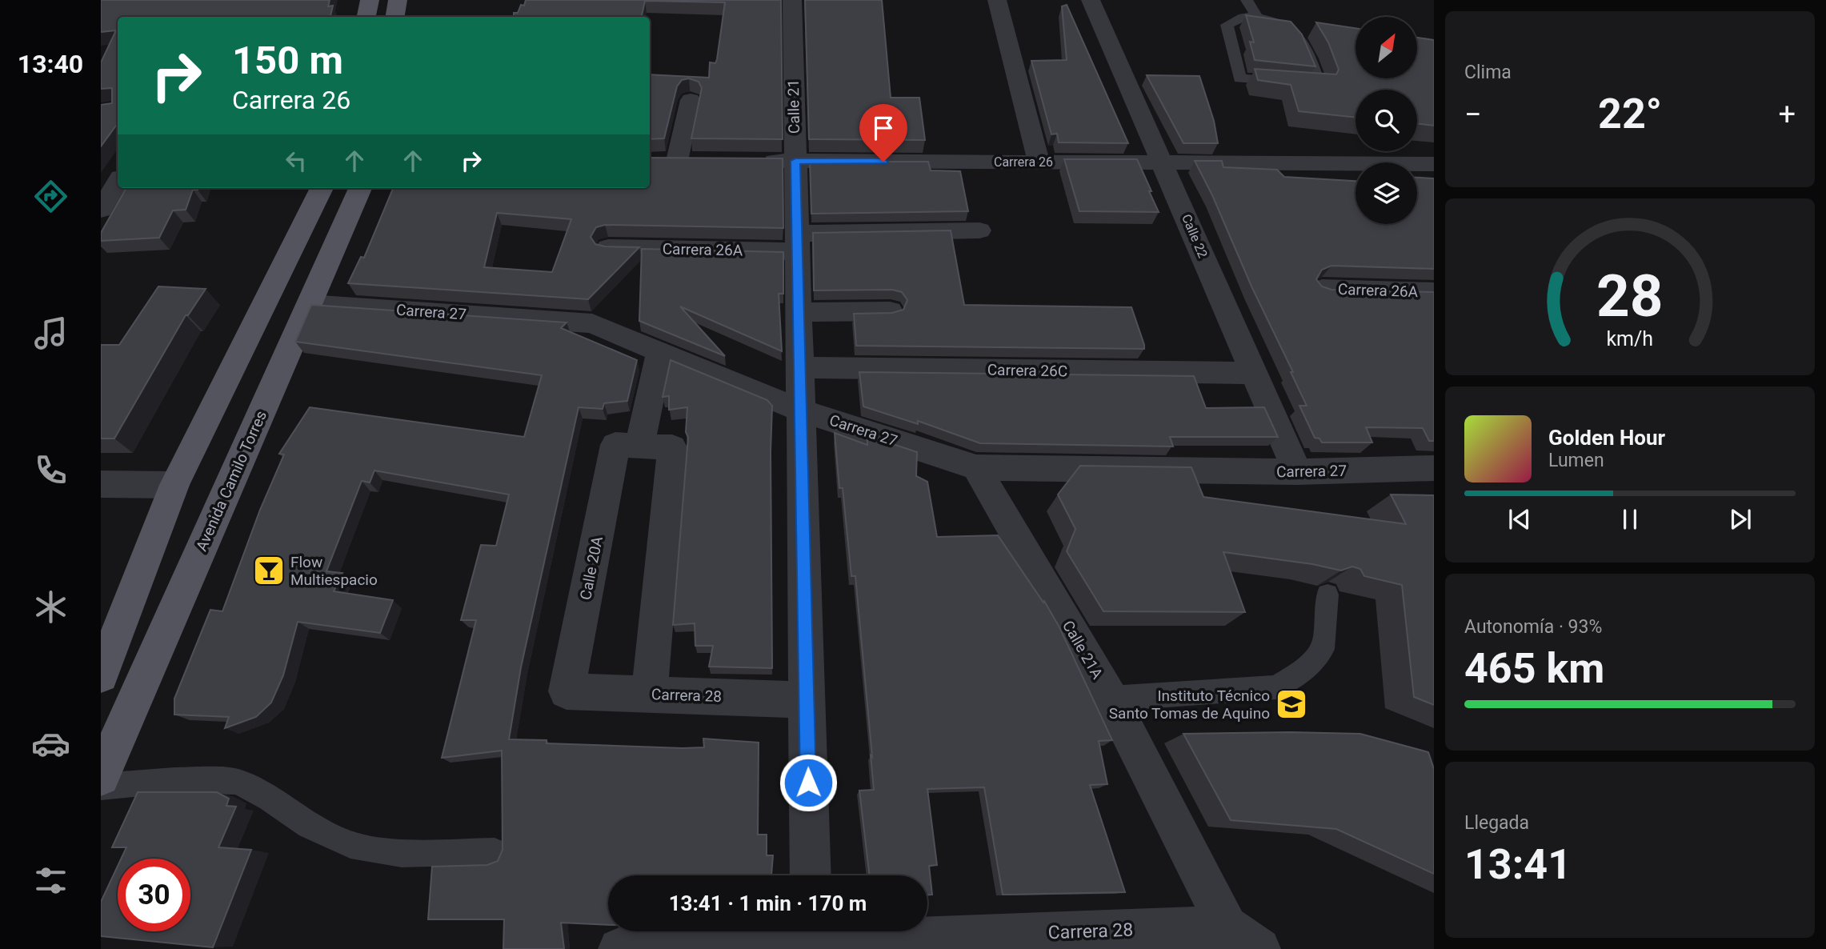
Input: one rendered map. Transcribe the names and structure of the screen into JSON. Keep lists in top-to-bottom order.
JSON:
{
  "streets": {
    "main road": ["Avenida Camilo Torres"],
    "street": [
      "Calle 21",
      "Carrera 26",
      "Calle 22",
      "Carrera 26A",
      "Carrera 27",
      "Carrera 26C",
      "Calle 20A",
      "Calle 21A",
      "Carrera 28"
    ]
  },
  "crossings": [
    ["Calle 21", "Carrera 26"],
    ["Calle 21", "Carrera 26A"],
    ["Calle 21", "Carrera 27"],
    ["Calle 21", "Carrera 26C"],
    ["Calle 21", "Carrera 28"],
    ["Carrera 26", "Calle 22"],
    ["Calle 22", "Carrera 27"],
    ["Calle 22", "Carrera 26C"],
    ["Carrera 27", "Avenida Camilo Torres"],
    ["Carrera 27", "Calle 20A"],
    ["Carrera 27", "Calle 21A"],
    ["Calle 20A", "Carrera 28"],
    ["Calle 21A", "Carrera 28"]
  ],
  "places": {
    "bar": ["Flow Multiespacio"],
    "school or university": ["Instituto Técnico Santo Tomas de Aquino"]
  },
  "north": "top right",
  "page": {
    "tabs": "13:40",
    "tile": [
      "Clima",
      ["Autonomía · 93%", "465 km"],
      ["Llegada", "13:41"]
    ],
    "turn": ["150 m", "Carrera 26"],
    "heat": ["−", "22°", "+"],
    "song": ["Golden Hour", "Lumen"],
    "limit": "30",
    "trip": "13:41 · 1 min · 170 m",
    "gauge": ["28", "km/h"]
  }
}
